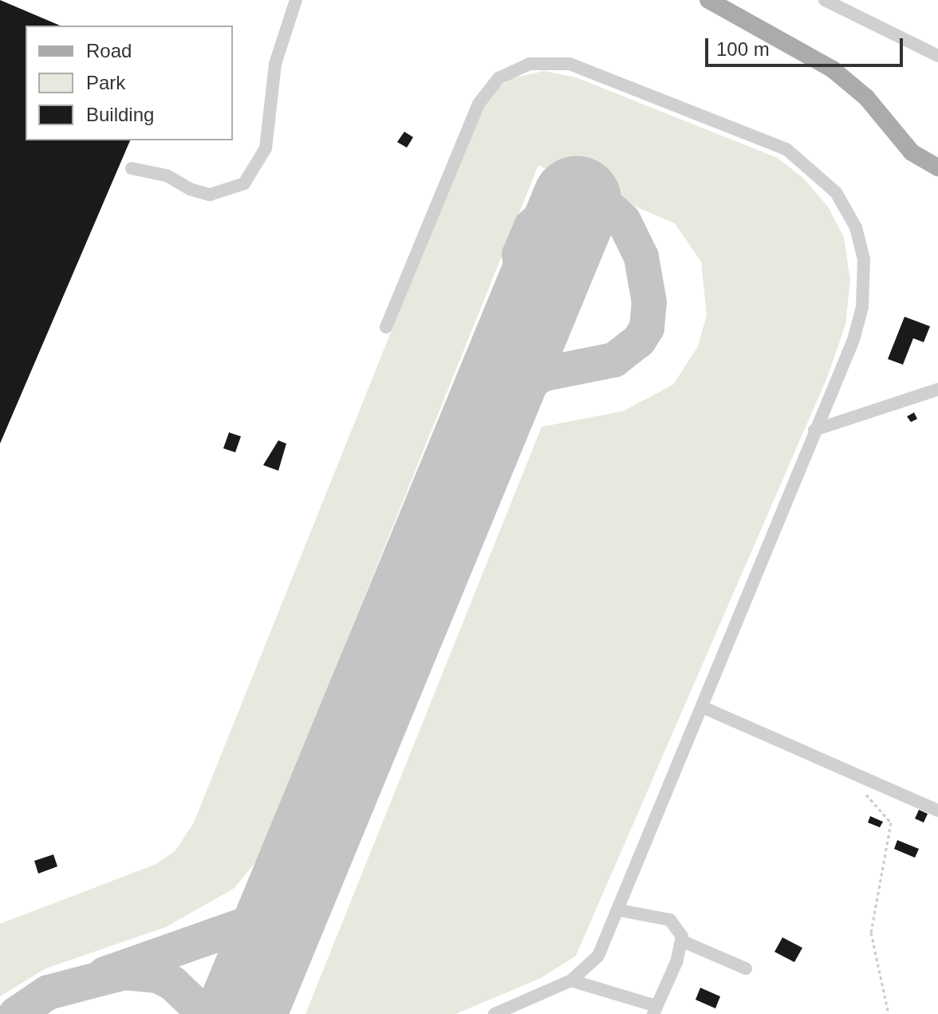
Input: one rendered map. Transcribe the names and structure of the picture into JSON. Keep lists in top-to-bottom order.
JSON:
{
  "legend": ["Road", "Park", "Building"],
  "scale_bar": "100 m"
}
